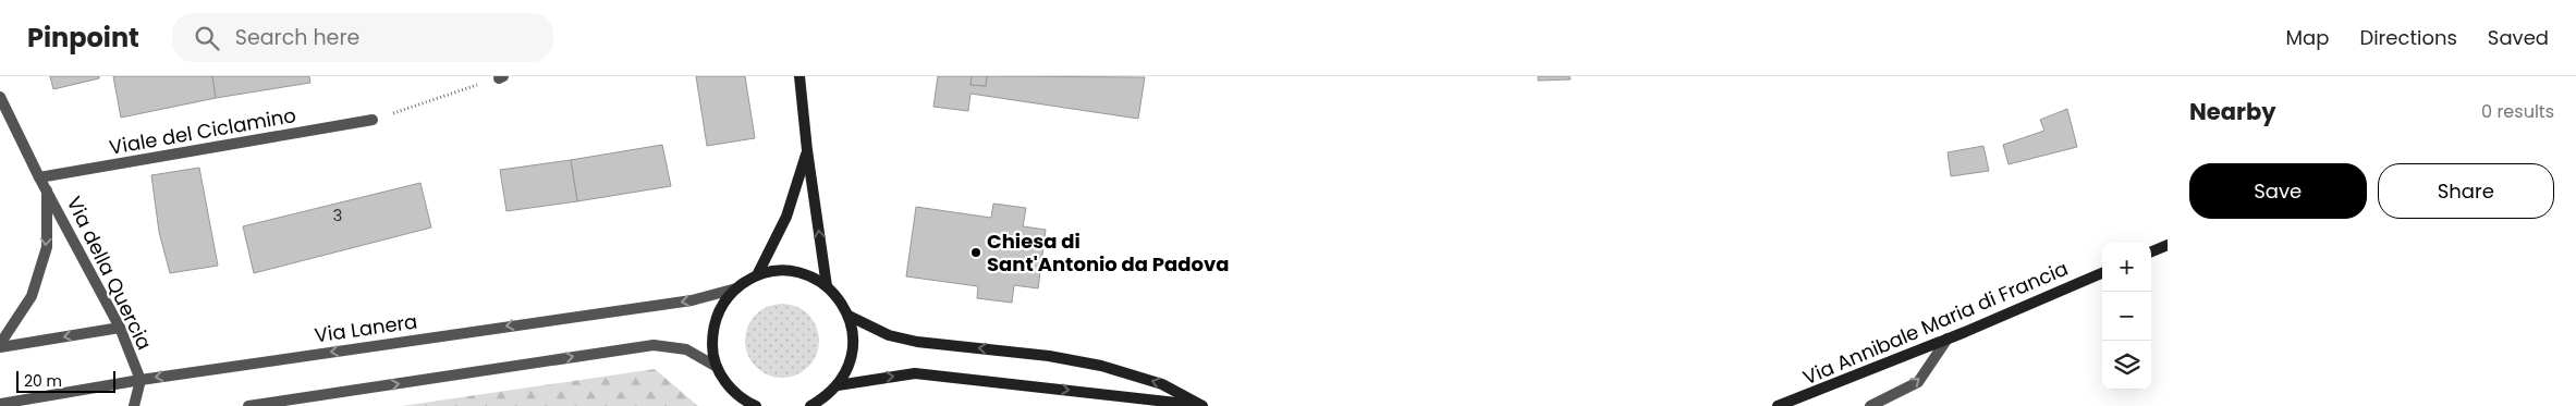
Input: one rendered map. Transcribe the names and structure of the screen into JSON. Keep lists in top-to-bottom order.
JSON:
{
  "streets": {
    "main road": ["Via Annibale Maria di Francia"],
    "street": ["Viale del Ciclamino", "Via della Quercia", "Via Lanera"]
  },
  "crossings": [
    ["Viale del Ciclamino", "Via della Quercia"],
    ["Via della Quercia", "Via Lanera"]
  ],
  "places": ["Chiesa di Sant'Antonio da Padova"],
  "house_numbers": ["3"],
  "scale_bar": "20 m",
  "page": {
    "header": "Pinpoint",
    "search": "Search here",
    "nav": ["Map", "Directions", "Saved"],
    "heading": ["Nearby", "0 results"],
    "buttons": ["Save", "Share"],
    "map_buttons": ["+", "−"],
    "scale": "20 m"
  }
}
